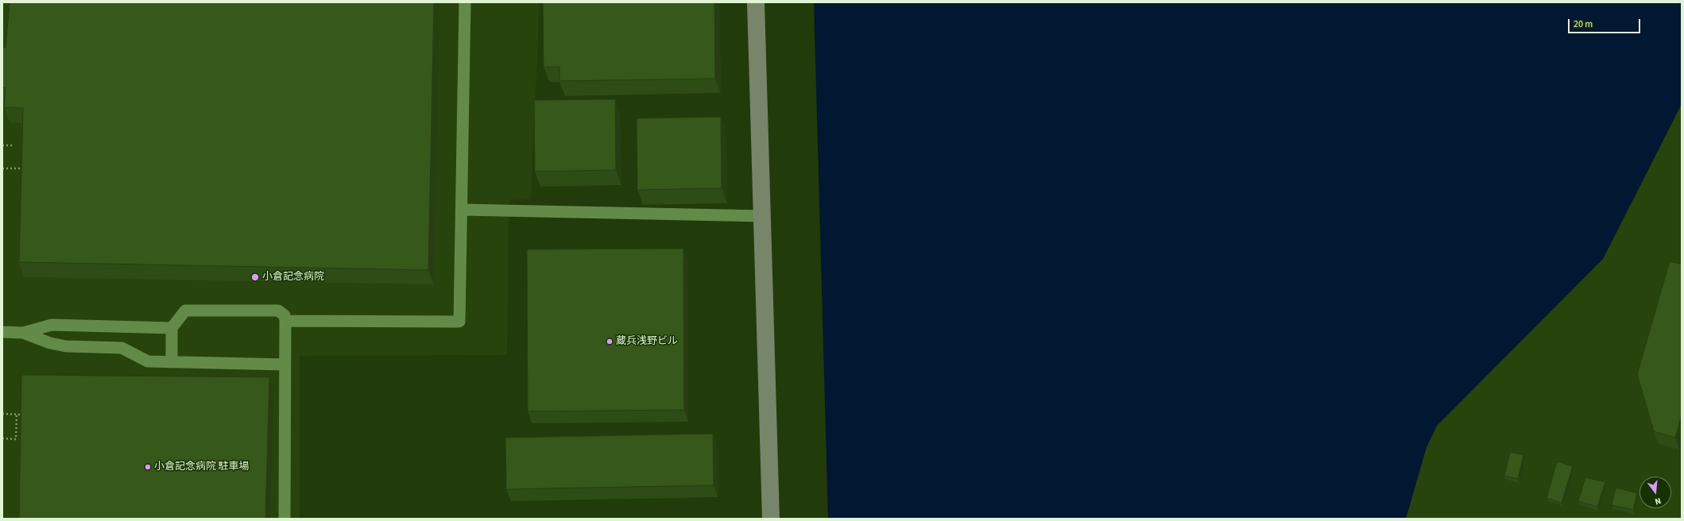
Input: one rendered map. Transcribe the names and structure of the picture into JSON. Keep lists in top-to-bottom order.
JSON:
{
  "places": ["小倉記念病院", "蔵兵浅野ビル", "小倉記念病院 駐車場"],
  "scale_bar": "20 m",
  "north": "bottom"
}
